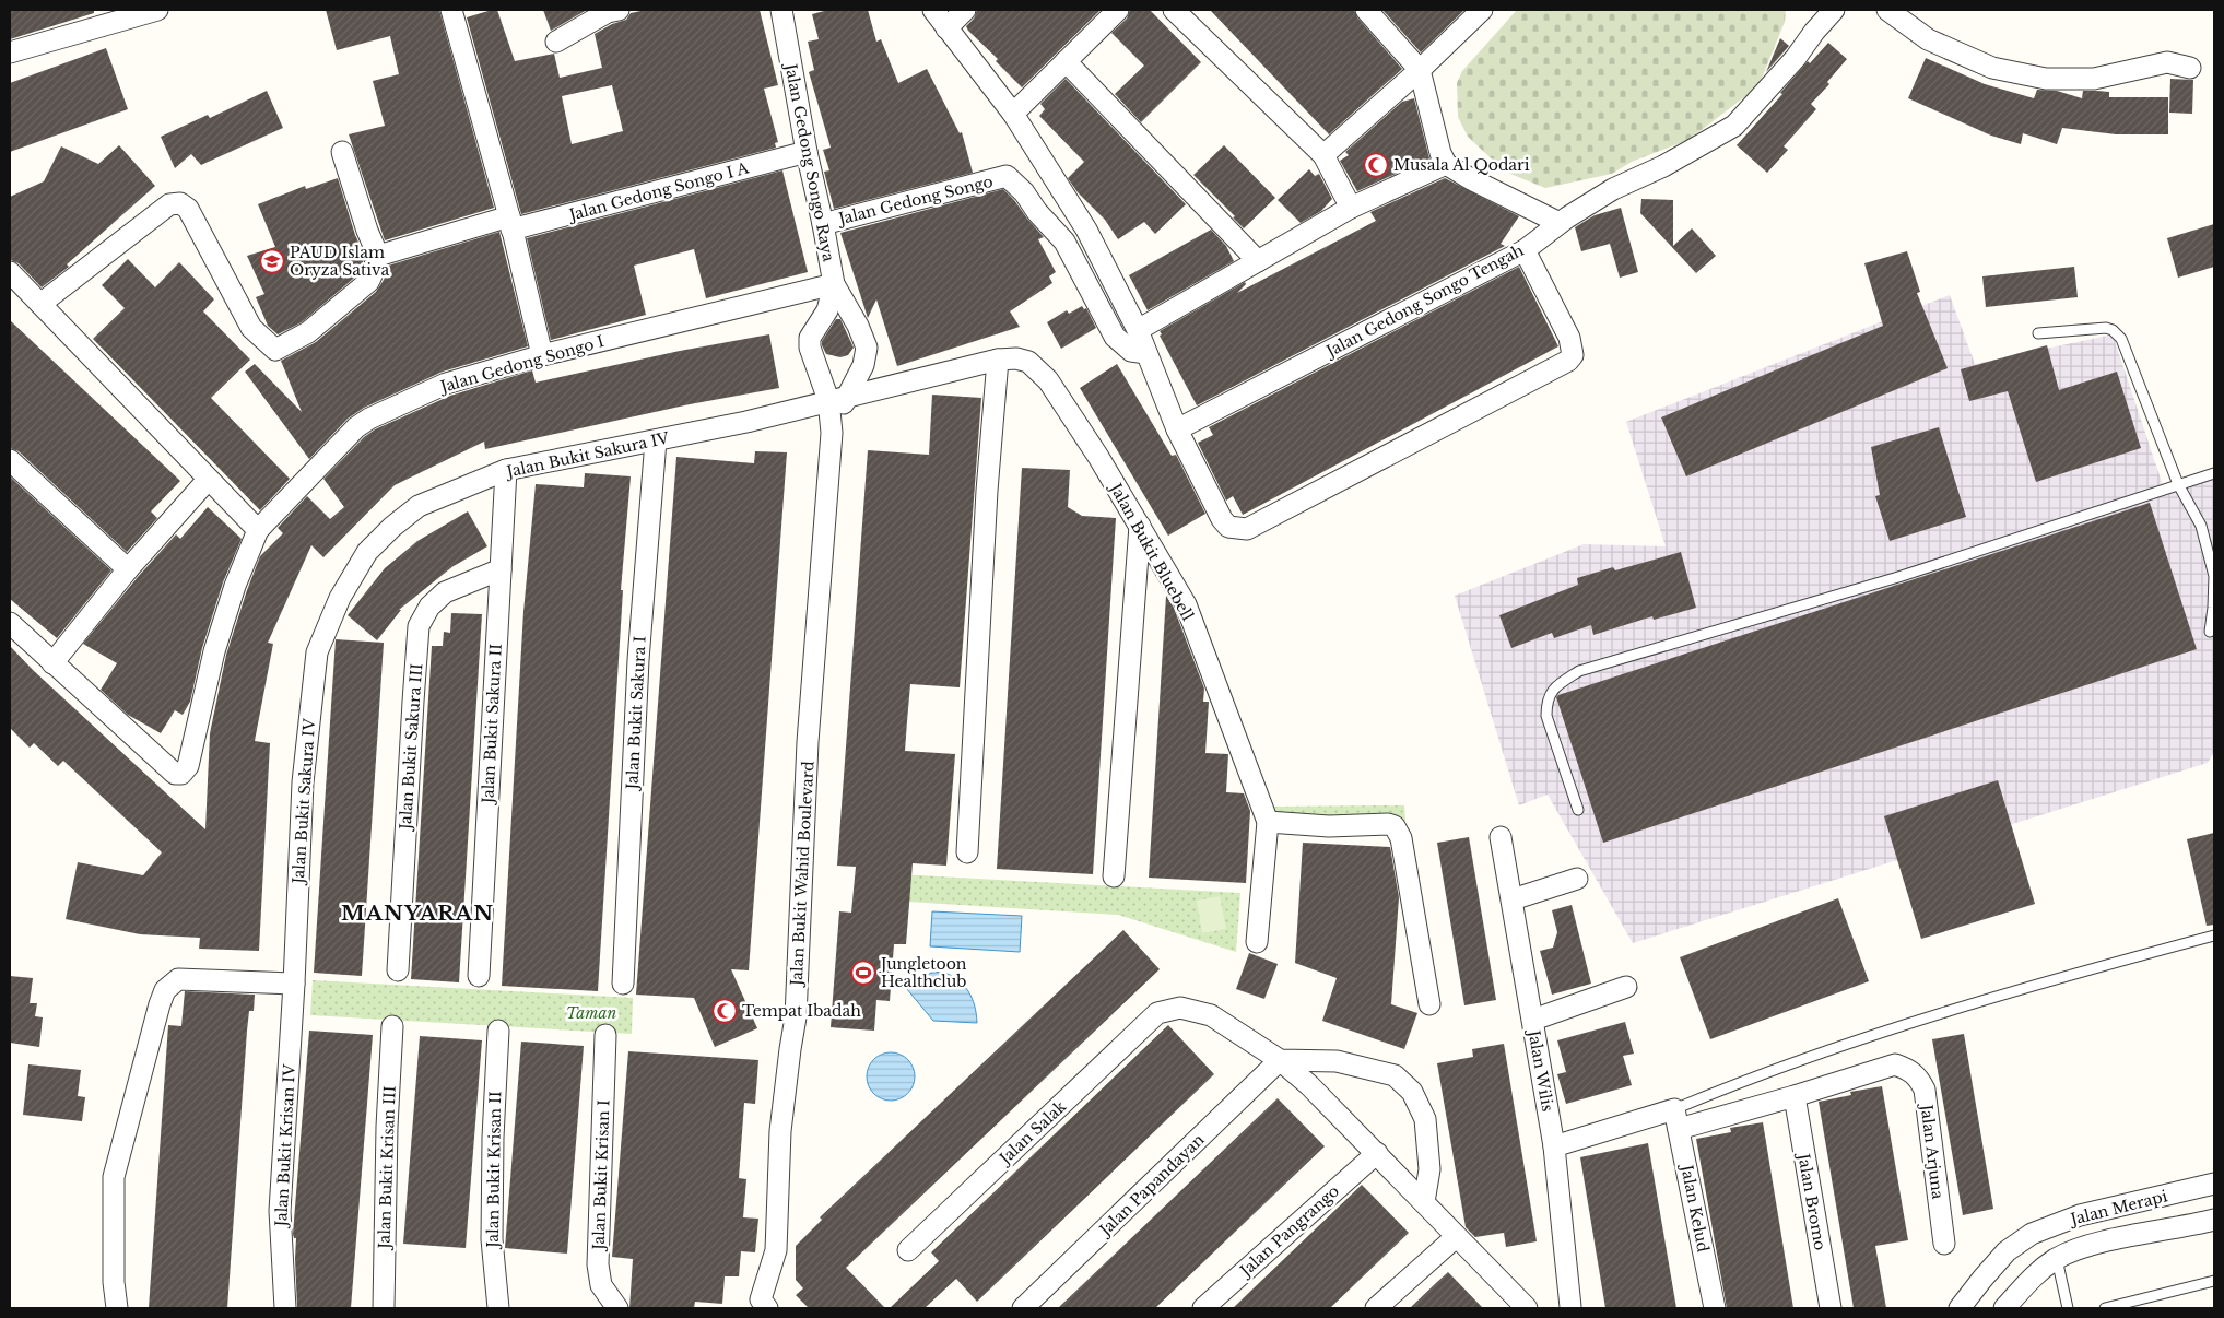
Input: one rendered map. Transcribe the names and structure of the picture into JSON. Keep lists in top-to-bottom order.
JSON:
{
  "streets": {
    "street": [
      "Jalan Gedong Songo Raya",
      "Jalan Gedong Songo I A",
      "Jalan Gedong Songo",
      "Jalan Gedong Songo Tengah",
      "Jalan Gedong Songo I",
      "Jalan Bukit Sakura IV",
      "Jalan Bukit Bluebell",
      "Jalan Bukit Sakura I",
      "Jalan Bukit Sakura II",
      "Jalan Bukit Sakura III",
      "Jalan Bukit Wahid Boulevard",
      "Jalan Wilis",
      "Jalan Salak",
      "Jalan Bukit Krisan IV",
      "Jalan Arjuna",
      "Jalan Bukit Krisan III",
      "Jalan Bukit Krisan II",
      "Jalan Bukit Krisan I",
      "Jalan Papandayan",
      "Jalan Bromo",
      "Jalan Merapi",
      "Jalan Kelud",
      "Jalan Pangrango"
    ]
  },
  "crossings": [
    ["Jalan Gedong Songo Raya", "Jalan Gedong Songo I A"],
    ["Jalan Gedong Songo Raya", "Jalan Gedong Songo"],
    ["Jalan Gedong Songo Raya", "Jalan Gedong Songo I"],
    ["Jalan Gedong Songo Raya", "Jalan Bukit Wahid Boulevard"],
    ["Jalan Gedong Songo I", "Jalan Bukit Wahid Boulevard"],
    ["Jalan Bukit Sakura IV", "Jalan Bukit Bluebell"],
    ["Jalan Bukit Sakura IV", "Jalan Bukit Sakura I"],
    ["Jalan Bukit Sakura IV", "Jalan Bukit Sakura II"],
    ["Jalan Bukit Sakura IV", "Jalan Bukit Wahid Boulevard"],
    ["Jalan Bukit Sakura IV", "Jalan Bukit Krisan IV"],
    ["Jalan Bukit Bluebell", "Jalan Bukit Wahid Boulevard"],
    ["Jalan Bukit Sakura II", "Jalan Bukit Sakura III"],
    ["Jalan Salak", "Jalan Papandayan"],
    ["Jalan Arjuna", "Jalan Bromo"]
  ],
  "districts": ["MANYARAN"],
  "parks": ["Taman"],
  "places": {
    "mosque": ["Musala Al Qodari", "Tempat Ibadah"],
    "school or university": ["PAUD Islam Oryza Sativa"],
    "sports": ["Jungletoon Healthclub"]
  }
}
